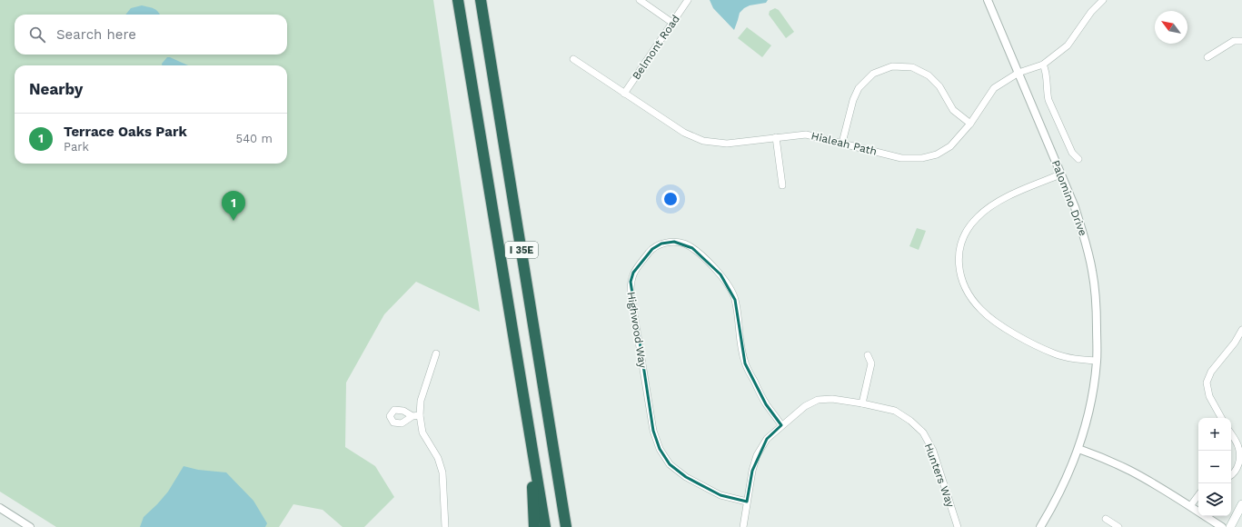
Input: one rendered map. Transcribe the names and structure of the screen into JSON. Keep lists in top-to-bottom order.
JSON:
{
  "streets": {
    "highway": ["I 35E"],
    "street": [
      "Belmont Road",
      "Hialeah Path",
      "Palomino Drive",
      "Highwood Way",
      "Hunters Way"
    ]
  },
  "crossings": [
    ["Belmont Road", "Hialeah Path"],
    ["Hialeah Path", "Palomino Drive"],
    ["Highwood Way", "Hunters Way"]
  ],
  "north": "top left",
  "page": {
    "search": "Search here",
    "heading": "Nearby",
    "list": [
      {
        "mark": "1",
        "name": "Terrace Oaks Park",
        "note": "Park",
        "value": "540 m"
      }
    ],
    "pins": "1",
    "map_buttons": ["+", "−"]
  }
}
